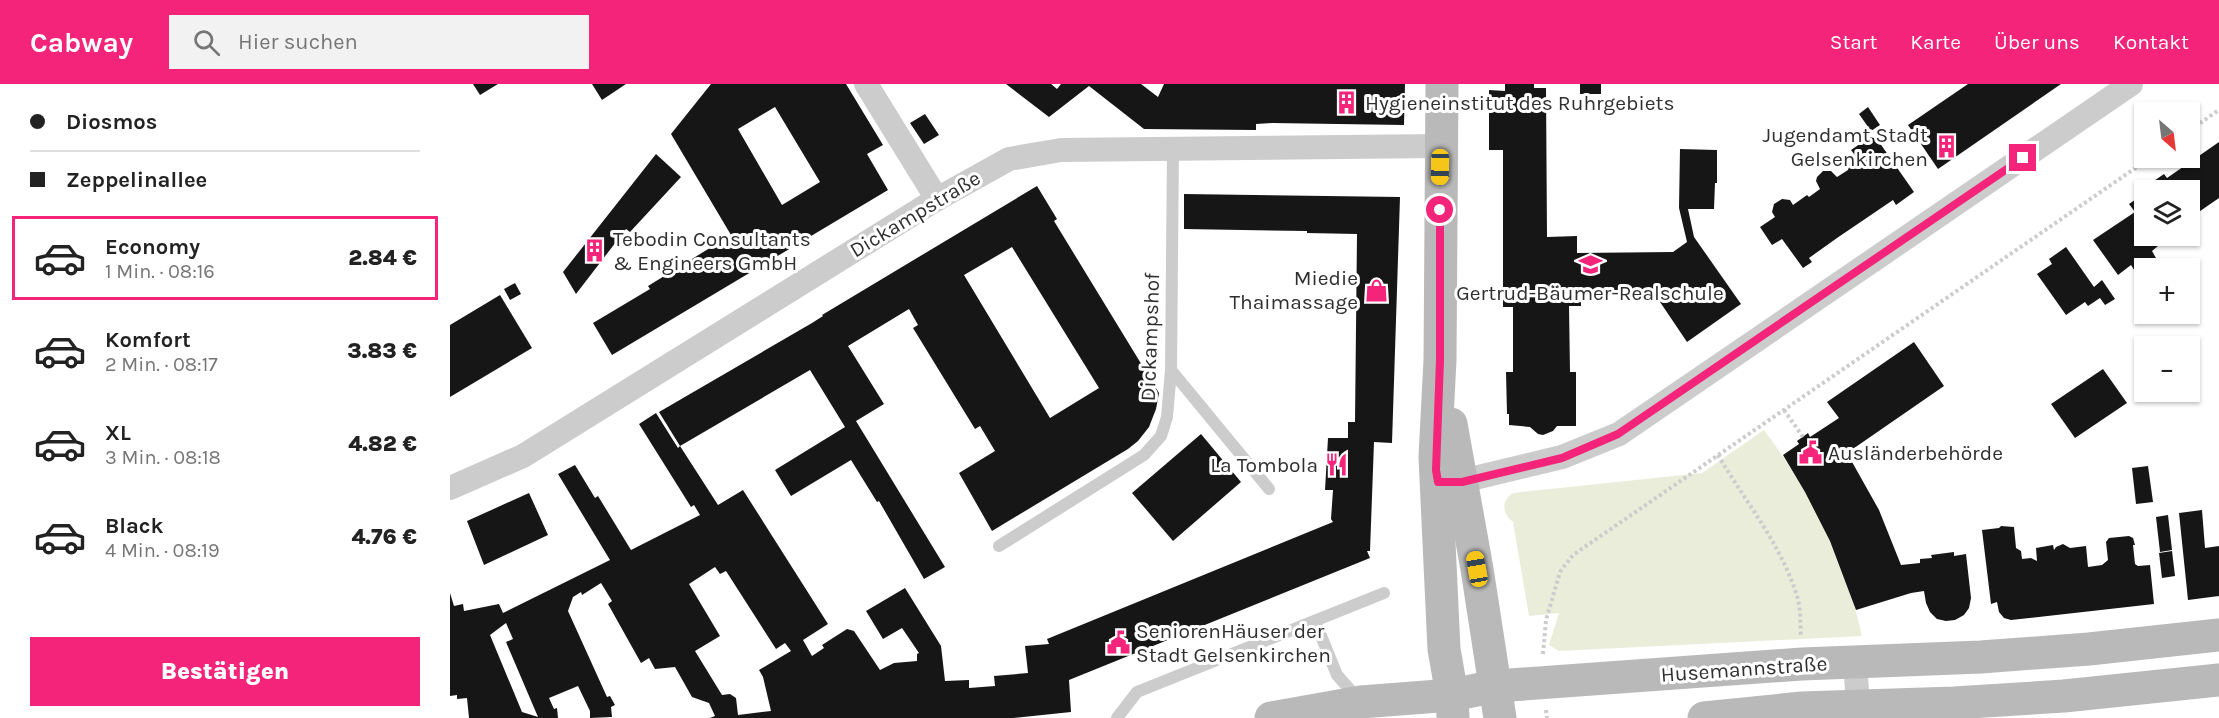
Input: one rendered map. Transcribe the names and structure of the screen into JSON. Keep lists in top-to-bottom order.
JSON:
{
  "streets": {
    "main road": ["Husemannstraße"],
    "street": ["Dickampstraße"],
    "lane": ["Dickampshof"]
  },
  "crossings": [
    ["Dickampstraße", "Dickampshof"]
  ],
  "places": {
    "building": ["Hygieneinstitut des Ruhrgebiets", "Jugendamt Stadt Gelsenkirchen", "Tebodin Consultants & Engineers GmbH"],
    "school or university": ["Gertrud-Bäumer-Realschule"],
    "shop": ["Miedie Thaimassage"],
    "public building": ["Ausländerbehörde", "SeniorenHäuser der Stadt Gelsenkirchen"],
    "restaurant": ["La Tombola"]
  },
  "north": "bottom right",
  "page": {
    "header": "Cabway",
    "search": "Hier suchen",
    "nav": [
      "Start",
      "Karte",
      "Über uns",
      "Kontakt"
    ],
    "banner": ["Diosmos", "Zeppelinallee"],
    "map_buttons": ["+", "−"],
    "list": [
      {
        "name": "Economy",
        "note": "1 Min. · 08:16",
        "value": "2.84 €"
      },
      {
        "name": "Komfort",
        "note": "2 Min. · 08:17",
        "value": "3.83 €"
      },
      {
        "name": "XL",
        "note": "3 Min. · 08:18",
        "value": "4.82 €"
      },
      {
        "name": "Black",
        "note": "4 Min. · 08:19",
        "value": "4.76 €"
      }
    ],
    "buttons": "Bestätigen"
  }
}
